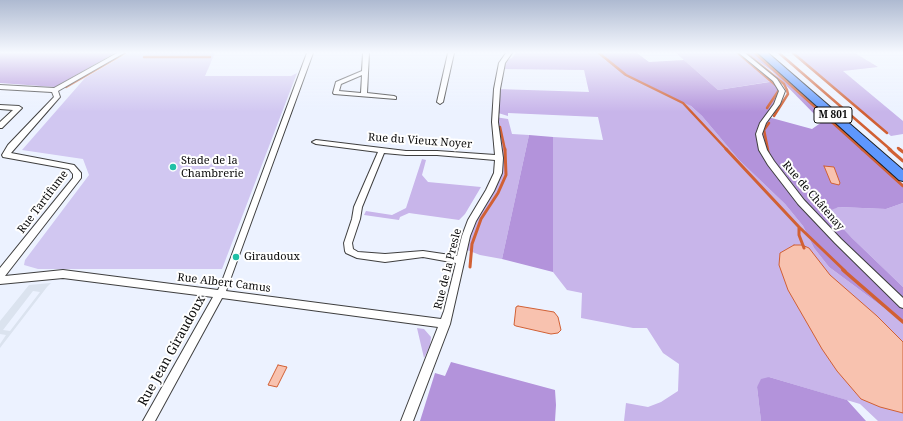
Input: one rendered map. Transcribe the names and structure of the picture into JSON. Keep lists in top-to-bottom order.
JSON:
{
  "streets": {
    "main road": ["M 801"],
    "street": [
      "Rue du Vieux Noyer",
      "Rue de Châtenay",
      "Rue Tartifume",
      "Rue de la Presle",
      "Rue Albert Camus",
      "Rue Jean Giraudoux"
    ]
  },
  "crossings": [
    ["Rue du Vieux Noyer", "Rue de la Presle"],
    ["Rue de la Presle", "Rue Albert Camus"],
    ["Rue Albert Camus", "Rue Jean Giraudoux"]
  ],
  "places": ["Stade de la Chambrerie", "Giraudoux"]
}
